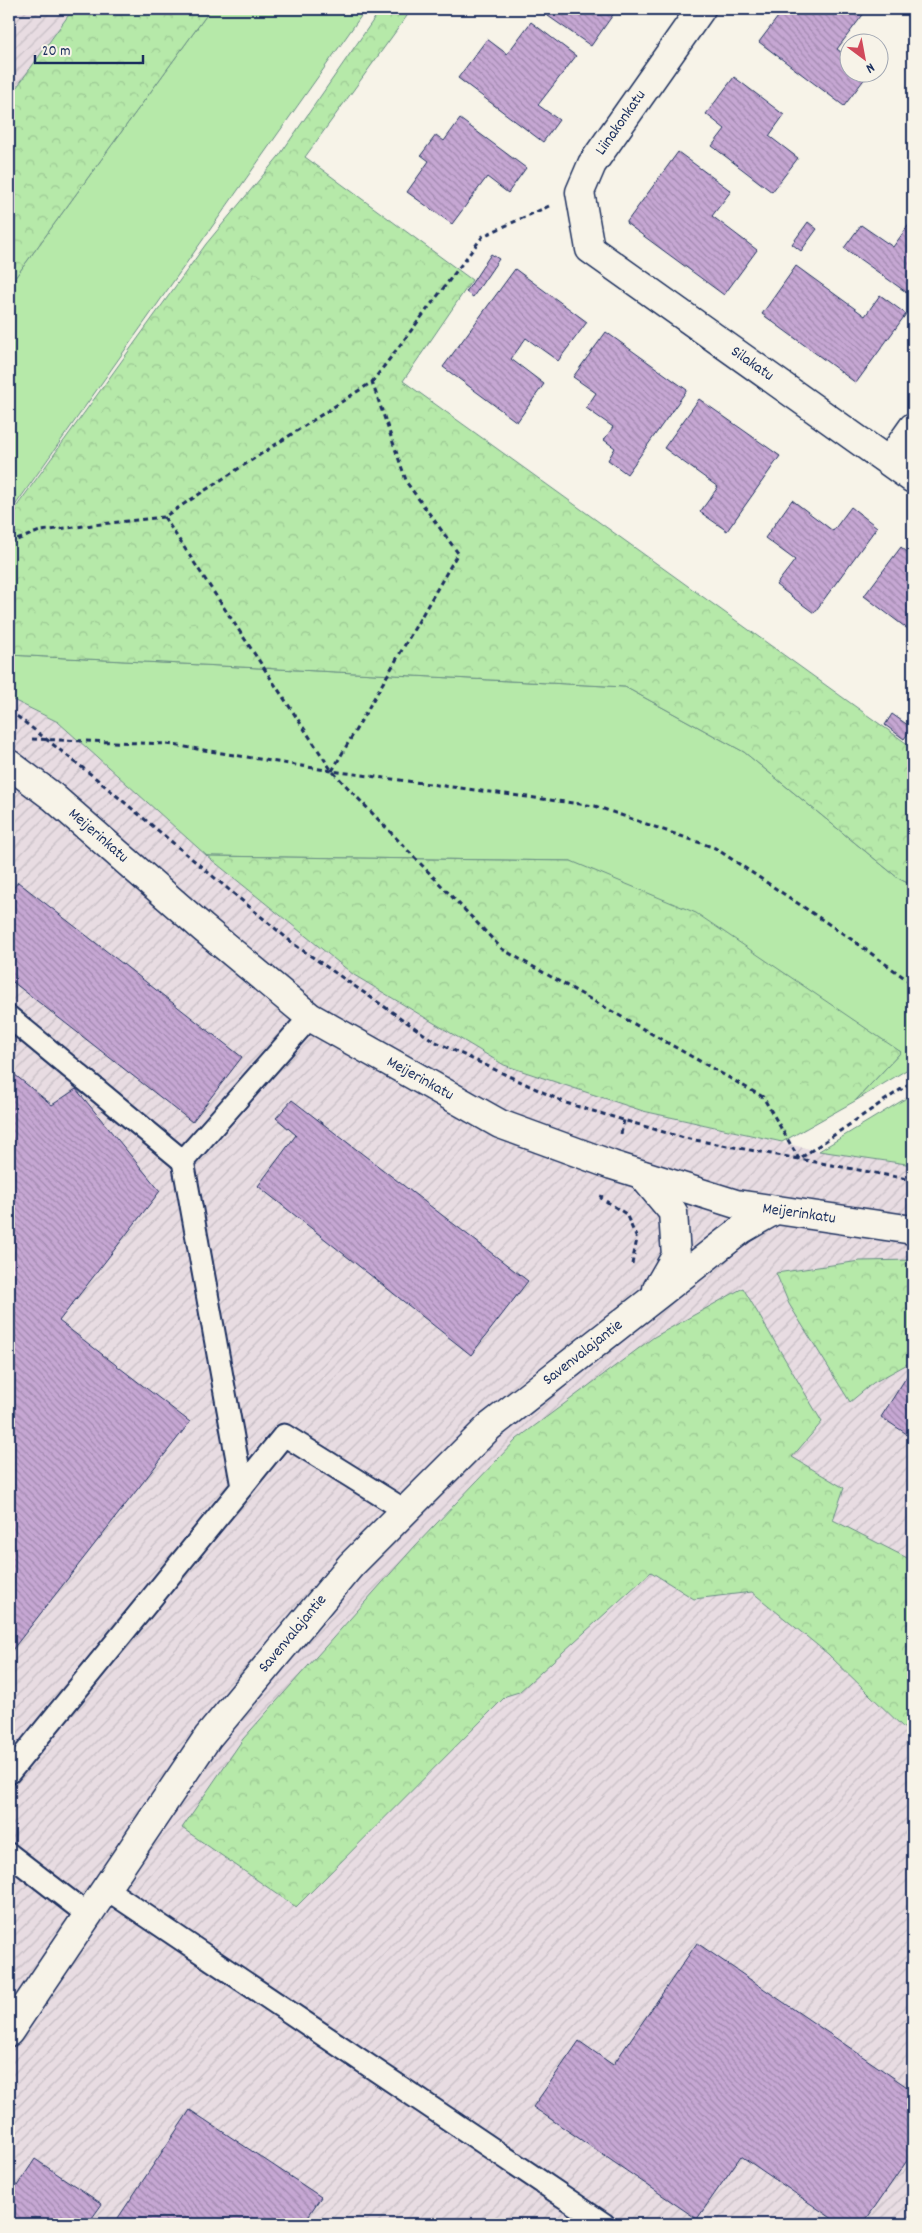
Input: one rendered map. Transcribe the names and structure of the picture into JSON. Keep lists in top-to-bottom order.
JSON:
{
  "streets": {
    "street": [
      "Liinakonkatu",
      "Silakatu",
      "Meijerinkatu",
      "Savenvalajantie"
    ]
  },
  "crossings": [
    ["Liinakonkatu", "Silakatu"],
    ["Meijerinkatu", "Savenvalajantie"]
  ],
  "scale_bar": "20 m",
  "north": "bottom right"
}
